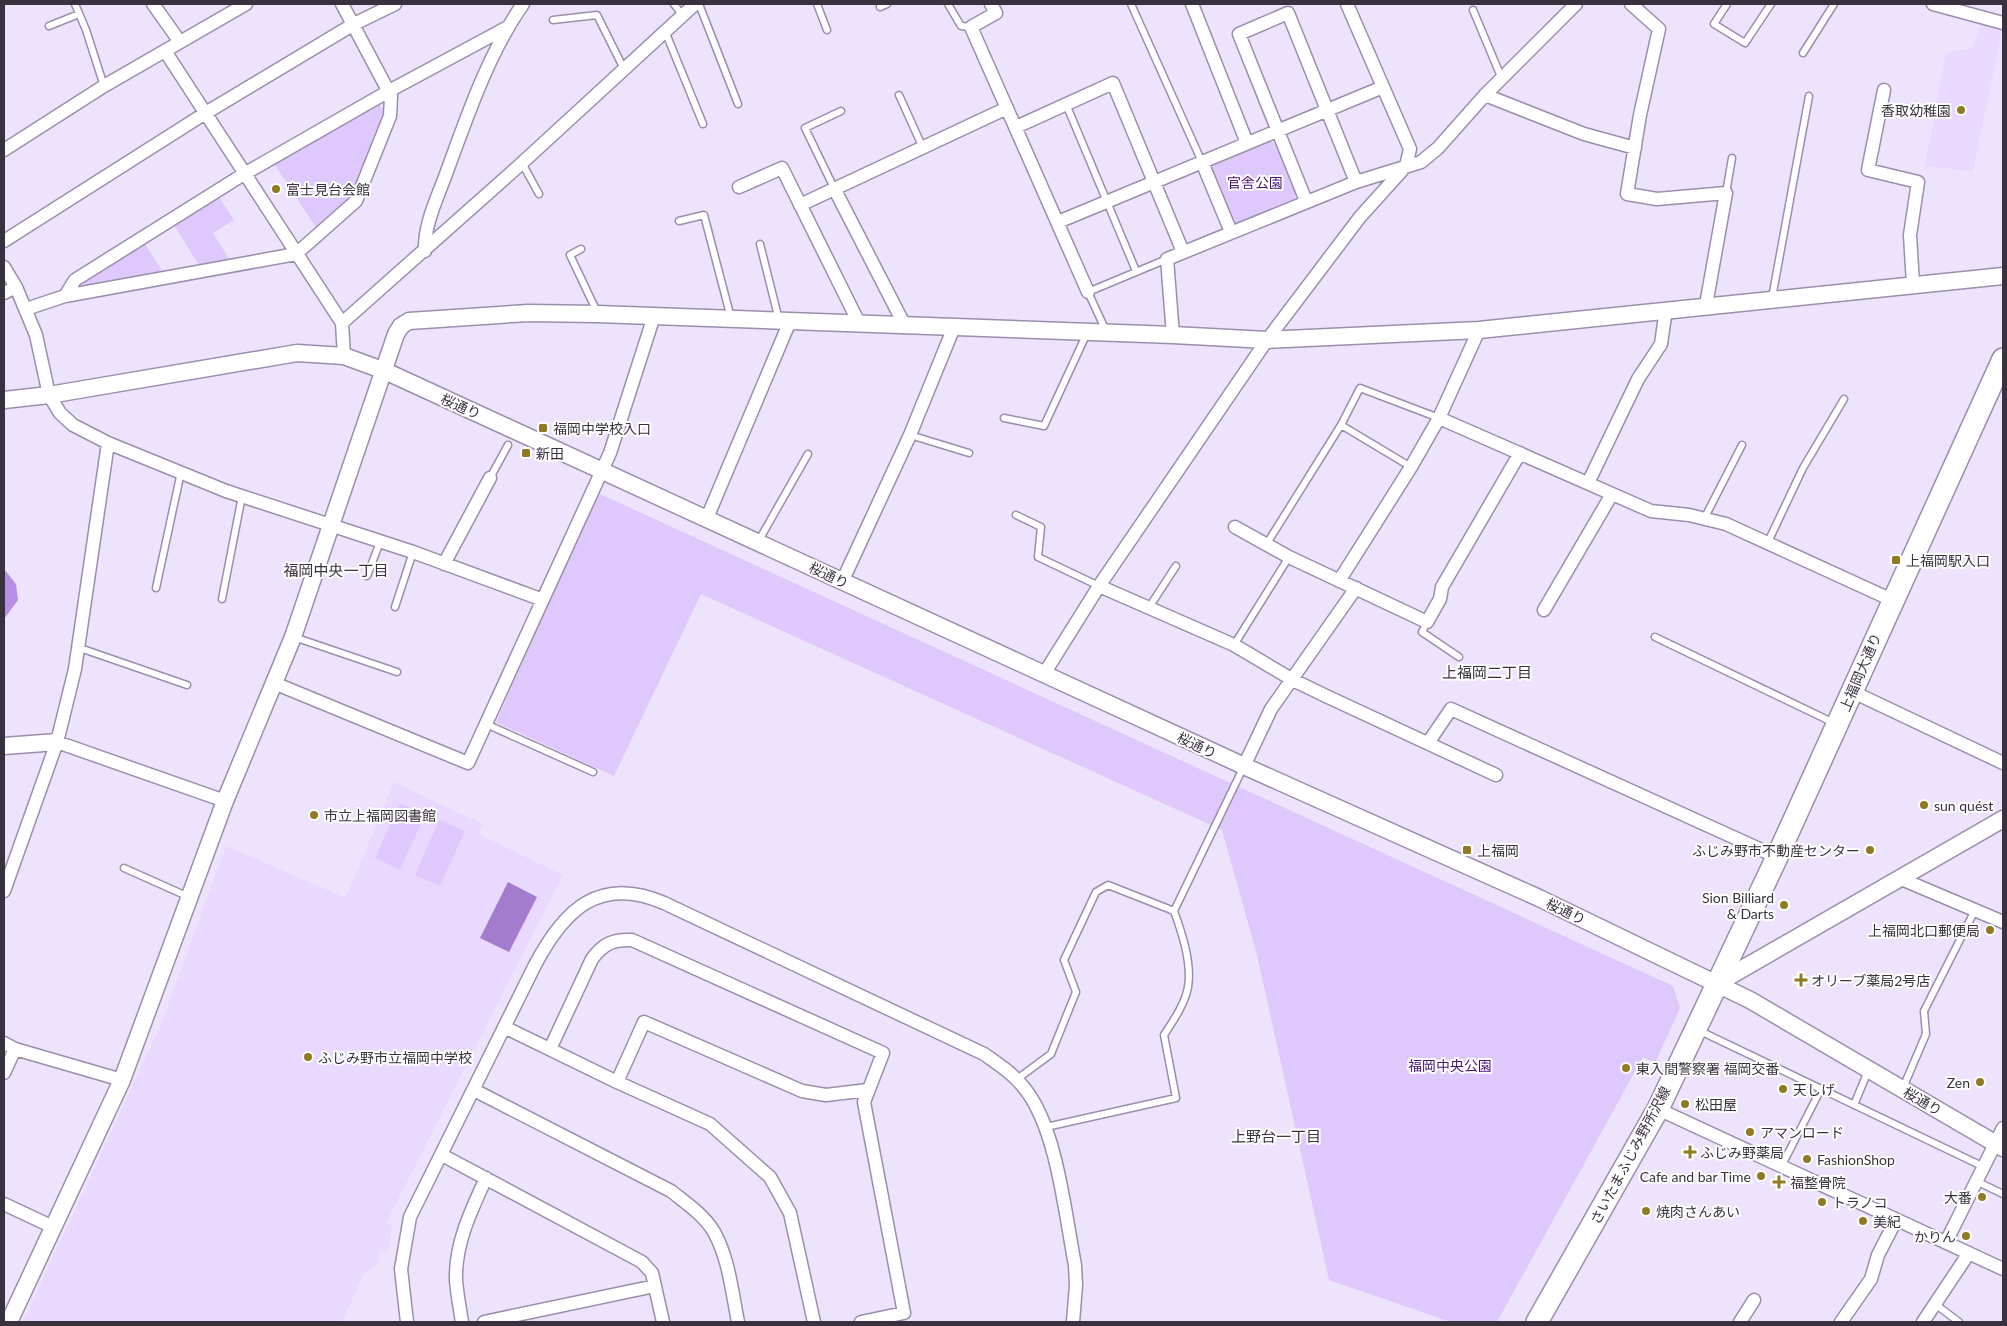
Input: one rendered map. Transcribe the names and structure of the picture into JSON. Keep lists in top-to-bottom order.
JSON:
{
  "streets": {
    "main road": ["上福岡大通り", "さいたまふじみ野所沢線"],
    "street": ["桜通り"]
  },
  "crossings": [
    ["桜通り", "上福岡大通り"],
    ["桜通り", "さいたまふじみ野所沢線"],
    ["上福岡大通り", "さいたまふじみ野所沢線"]
  ],
  "districts": ["福岡中央一丁目", "上福岡二丁目", "上野台一丁目"],
  "parks": ["官舎公園", "福岡中央公園"],
  "places": {
    "other": [
      "香取幼稚園",
      "富士見台会館",
      "sun quést",
      "市立上福岡図書館",
      "ふじみ野市不動産センター",
      "Sion Billiard & Darts",
      "上福岡北口郵便局",
      "ふじみ野市立福岡中学校",
      "東入間警察署 福岡交番",
      "Zen",
      "天しげ",
      "松田屋",
      "アマンロード",
      "FashionShop",
      "Cafe and bar Time",
      "大番",
      "トラノコ",
      "焼肉さんあい",
      "美紀",
      "かりん"
    ],
    "transit": [
      "福岡中学校入口",
      "新田",
      "上福岡駅入口",
      "上福岡"
    ],
    "health": ["オリーブ薬局2号店", "ふじみ野薬局", "福整骨院"]
  }
}
